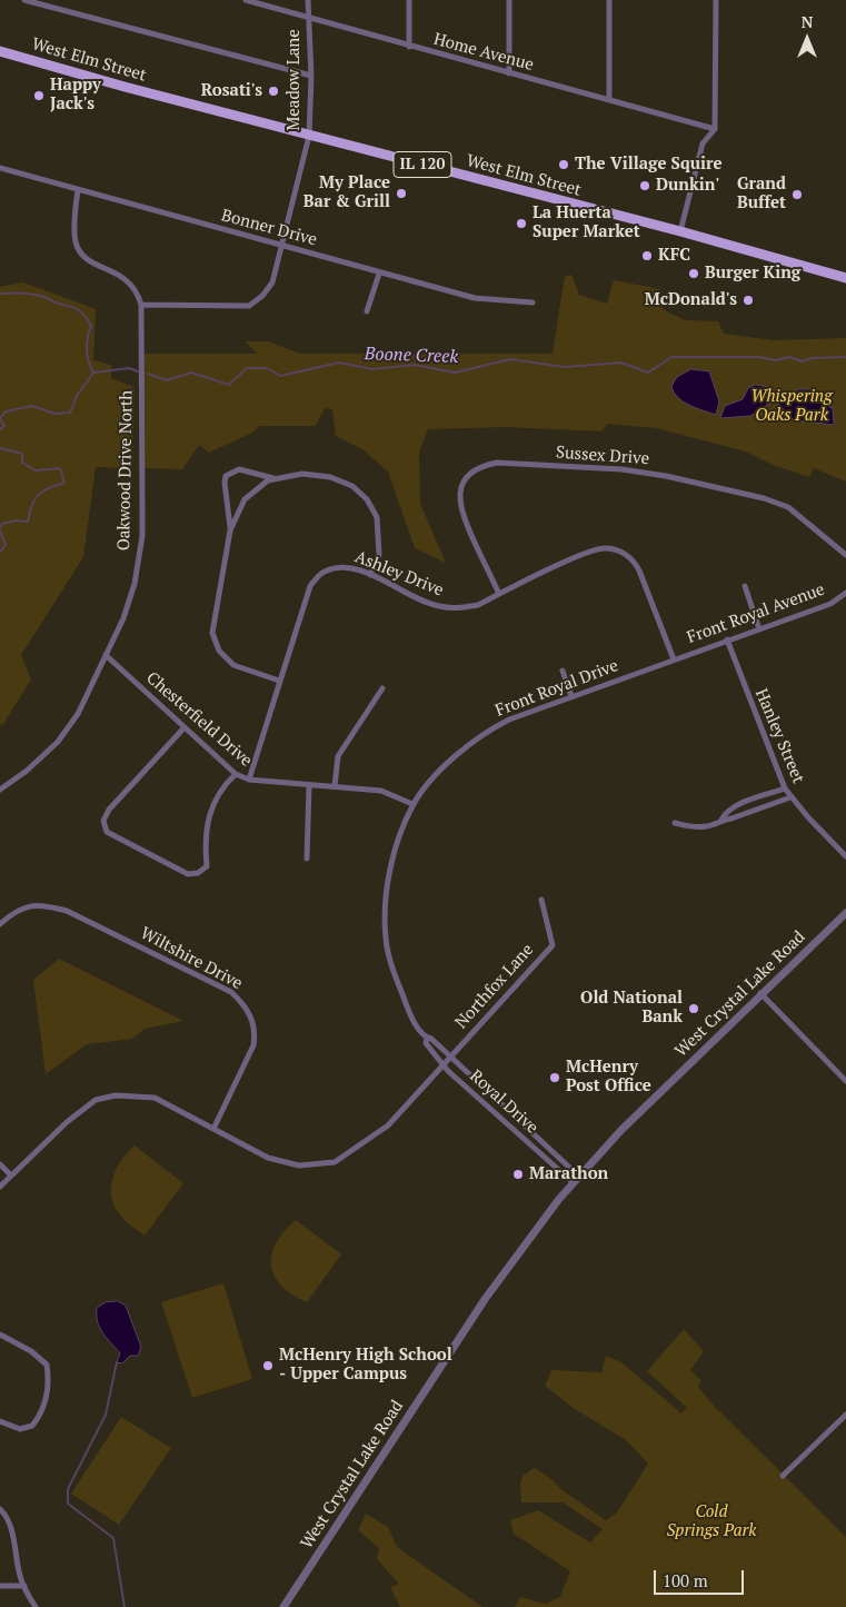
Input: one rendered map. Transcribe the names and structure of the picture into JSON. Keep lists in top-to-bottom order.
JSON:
{
  "streets": {
    "main road": ["West Elm Street", "IL 120"],
    "street": [
      "Home Avenue",
      "Meadow Lane",
      "Bonner Drive",
      "Sussex Drive",
      "Oakwood Drive North",
      "Ashley Drive",
      "Front Royal Avenue",
      "Front Royal Drive",
      "Chesterfield Drive",
      "Hanley Street",
      "Wiltshire Drive",
      "Northfox Lane",
      "West Crystal Lake Road",
      "Royal Drive"
    ]
  },
  "crossings": [
    ["Home Avenue", "Meadow Lane"],
    ["West Elm Street", "Meadow Lane"],
    ["Meadow Lane", "Bonner Drive"],
    ["Meadow Lane", "Oakwood Drive North"],
    ["Sussex Drive", "Ashley Drive"],
    ["Oakwood Drive North", "Chesterfield Drive"],
    ["Ashley Drive", "Front Royal Avenue"],
    ["Ashley Drive", "Front Royal Drive"],
    ["Ashley Drive", "Chesterfield Drive"],
    ["Front Royal Avenue", "Front Royal Drive"],
    ["Front Royal Avenue", "Hanley Street"],
    ["Front Royal Drive", "Chesterfield Drive"],
    ["Front Royal Drive", "Royal Drive"],
    ["Chesterfield Drive", "Royal Drive"],
    ["Northfox Lane", "Royal Drive"],
    ["West Crystal Lake Road", "Royal Drive"]
  ],
  "water": ["Boone Creek"],
  "parks": ["Whispering Oaks Park", "Cold Springs Park"],
  "places": [
    "Rosati's",
    "Happy Jack's",
    "The Village Squire",
    "Dunkin'",
    "My Place Bar & Grill",
    "Grand Buffet",
    "La Huerta Super Market",
    "KFC",
    "Burger King",
    "McDonald's",
    "Old National Bank",
    "McHenry Post Office",
    "Marathon",
    "McHenry High School - Upper Campus"
  ],
  "scale_bar": "100 m",
  "north": "top"
}
